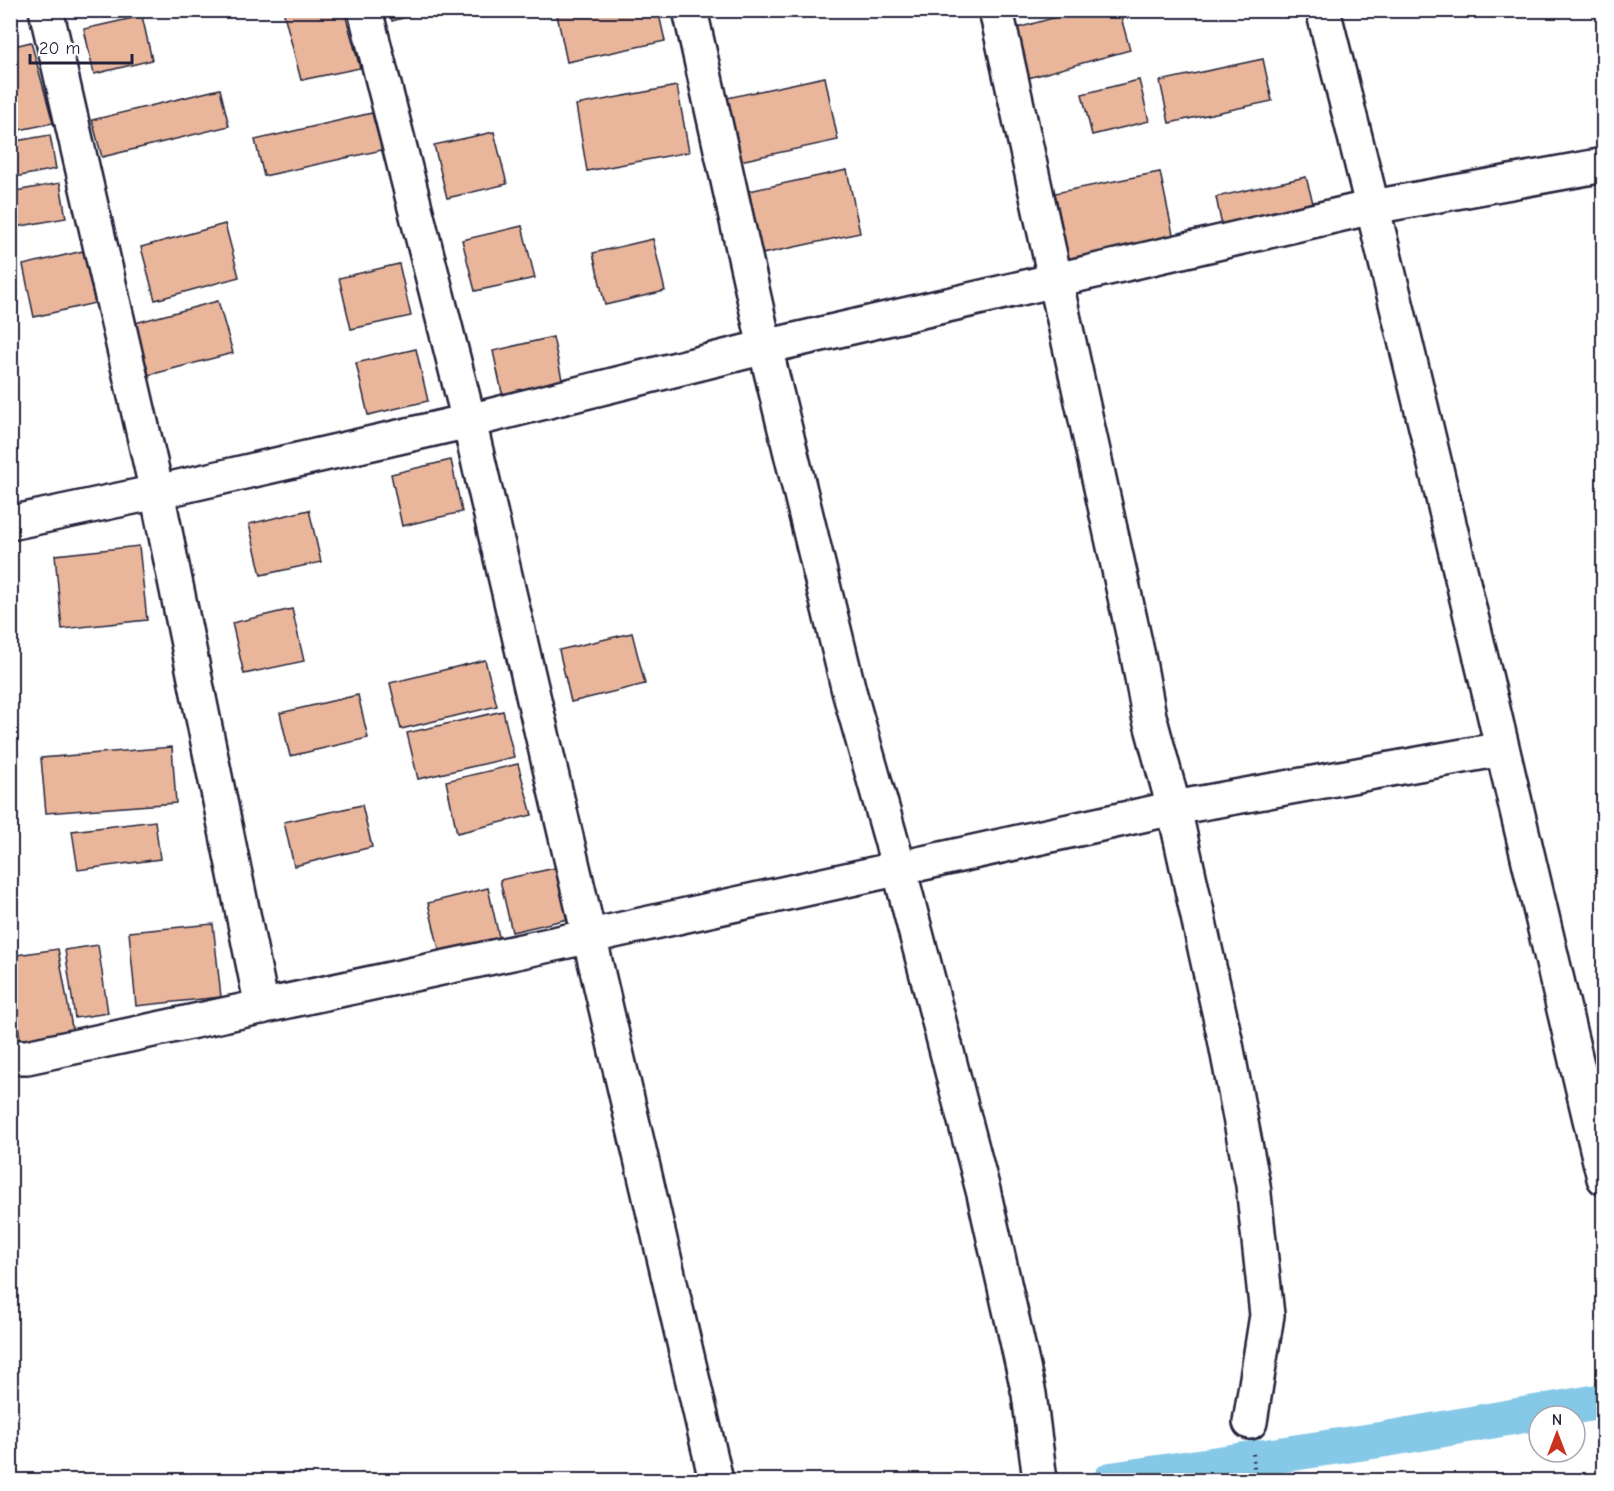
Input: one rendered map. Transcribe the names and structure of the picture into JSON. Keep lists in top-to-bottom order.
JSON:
{
  "scale_bar": "20 m",
  "north": "top"
}
